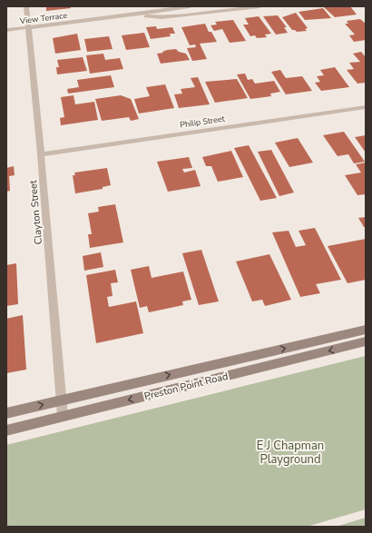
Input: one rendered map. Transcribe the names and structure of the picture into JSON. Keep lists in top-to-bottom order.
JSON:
{
  "streets": {
    "main road": ["Preston Point Road"],
    "street": ["View Terrace", "Philip Street", "Clayton Street"]
  },
  "crossings": [
    ["View Terrace", "Clayton Street"],
    ["Philip Street", "Clayton Street"],
    ["Clayton Street", "Preston Point Road"]
  ],
  "parks": ["E J Chapman Playground"]
}
